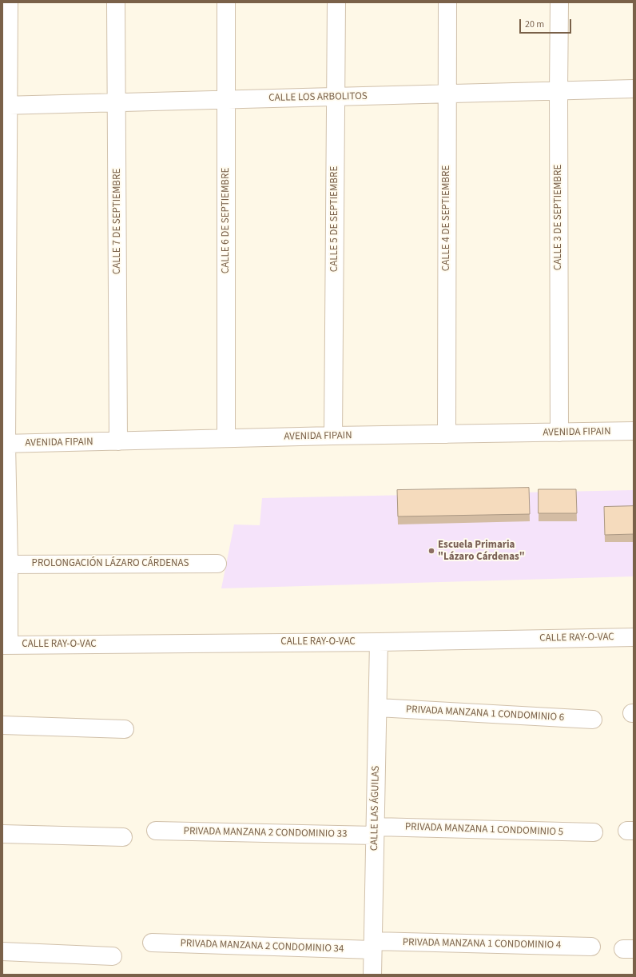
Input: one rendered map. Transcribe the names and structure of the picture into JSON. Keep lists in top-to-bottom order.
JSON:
{
  "streets": {
    "street": [
      "CALLE LOS ARBOLITOS",
      "CALLE 3 DE SEPTIEMBRE",
      "CALLE 4 DE SEPTIEMBRE",
      "CALLE 5 DE SEPTIEMBRE",
      "CALLE 6 DE SEPTIEMBRE",
      "CALLE 7 DE SEPTIEMBRE",
      "AVENIDA FIPAIN",
      "PROLONGACIÓN LÁZARO CÁRDENAS",
      "CALLE RAY-O-VAC",
      "PRIVADA MANZANA 1 CONDOMINIO 6",
      "CALLE LAS ÁGUILAS",
      "PRIVADA MANZANA 1 CONDOMINIO 5",
      "PRIVADA MANZANA 2 CONDOMINIO 33",
      "PRIVADA MANZANA 1 CONDOMINIO 4",
      "PRIVADA MANZANA 2 CONDOMINIO 34"
    ]
  },
  "crossings": [
    ["CALLE LOS ARBOLITOS", "CALLE 3 DE SEPTIEMBRE"],
    ["CALLE LOS ARBOLITOS", "CALLE 4 DE SEPTIEMBRE"],
    ["CALLE LOS ARBOLITOS", "CALLE 5 DE SEPTIEMBRE"],
    ["CALLE LOS ARBOLITOS", "CALLE 6 DE SEPTIEMBRE"],
    ["CALLE LOS ARBOLITOS", "CALLE 7 DE SEPTIEMBRE"],
    ["CALLE 3 DE SEPTIEMBRE", "AVENIDA FIPAIN"],
    ["CALLE 4 DE SEPTIEMBRE", "AVENIDA FIPAIN"],
    ["CALLE 5 DE SEPTIEMBRE", "AVENIDA FIPAIN"],
    ["CALLE 6 DE SEPTIEMBRE", "AVENIDA FIPAIN"],
    ["CALLE 7 DE SEPTIEMBRE", "AVENIDA FIPAIN"],
    ["CALLE RAY-O-VAC", "CALLE LAS ÁGUILAS"],
    ["PRIVADA MANZANA 1 CONDOMINIO 6", "CALLE LAS ÁGUILAS"],
    ["CALLE LAS ÁGUILAS", "PRIVADA MANZANA 1 CONDOMINIO 5"],
    ["CALLE LAS ÁGUILAS", "PRIVADA MANZANA 2 CONDOMINIO 33"],
    ["CALLE LAS ÁGUILAS", "PRIVADA MANZANA 1 CONDOMINIO 4"],
    ["CALLE LAS ÁGUILAS", "PRIVADA MANZANA 2 CONDOMINIO 34"],
    ["PRIVADA MANZANA 1 CONDOMINIO 5", "PRIVADA MANZANA 2 CONDOMINIO 33"],
    ["PRIVADA MANZANA 1 CONDOMINIO 4", "PRIVADA MANZANA 2 CONDOMINIO 34"]
  ],
  "places": ["Escuela Primaria \"Lázaro Cárdenas\""],
  "scale_bar": "20 m"
}
